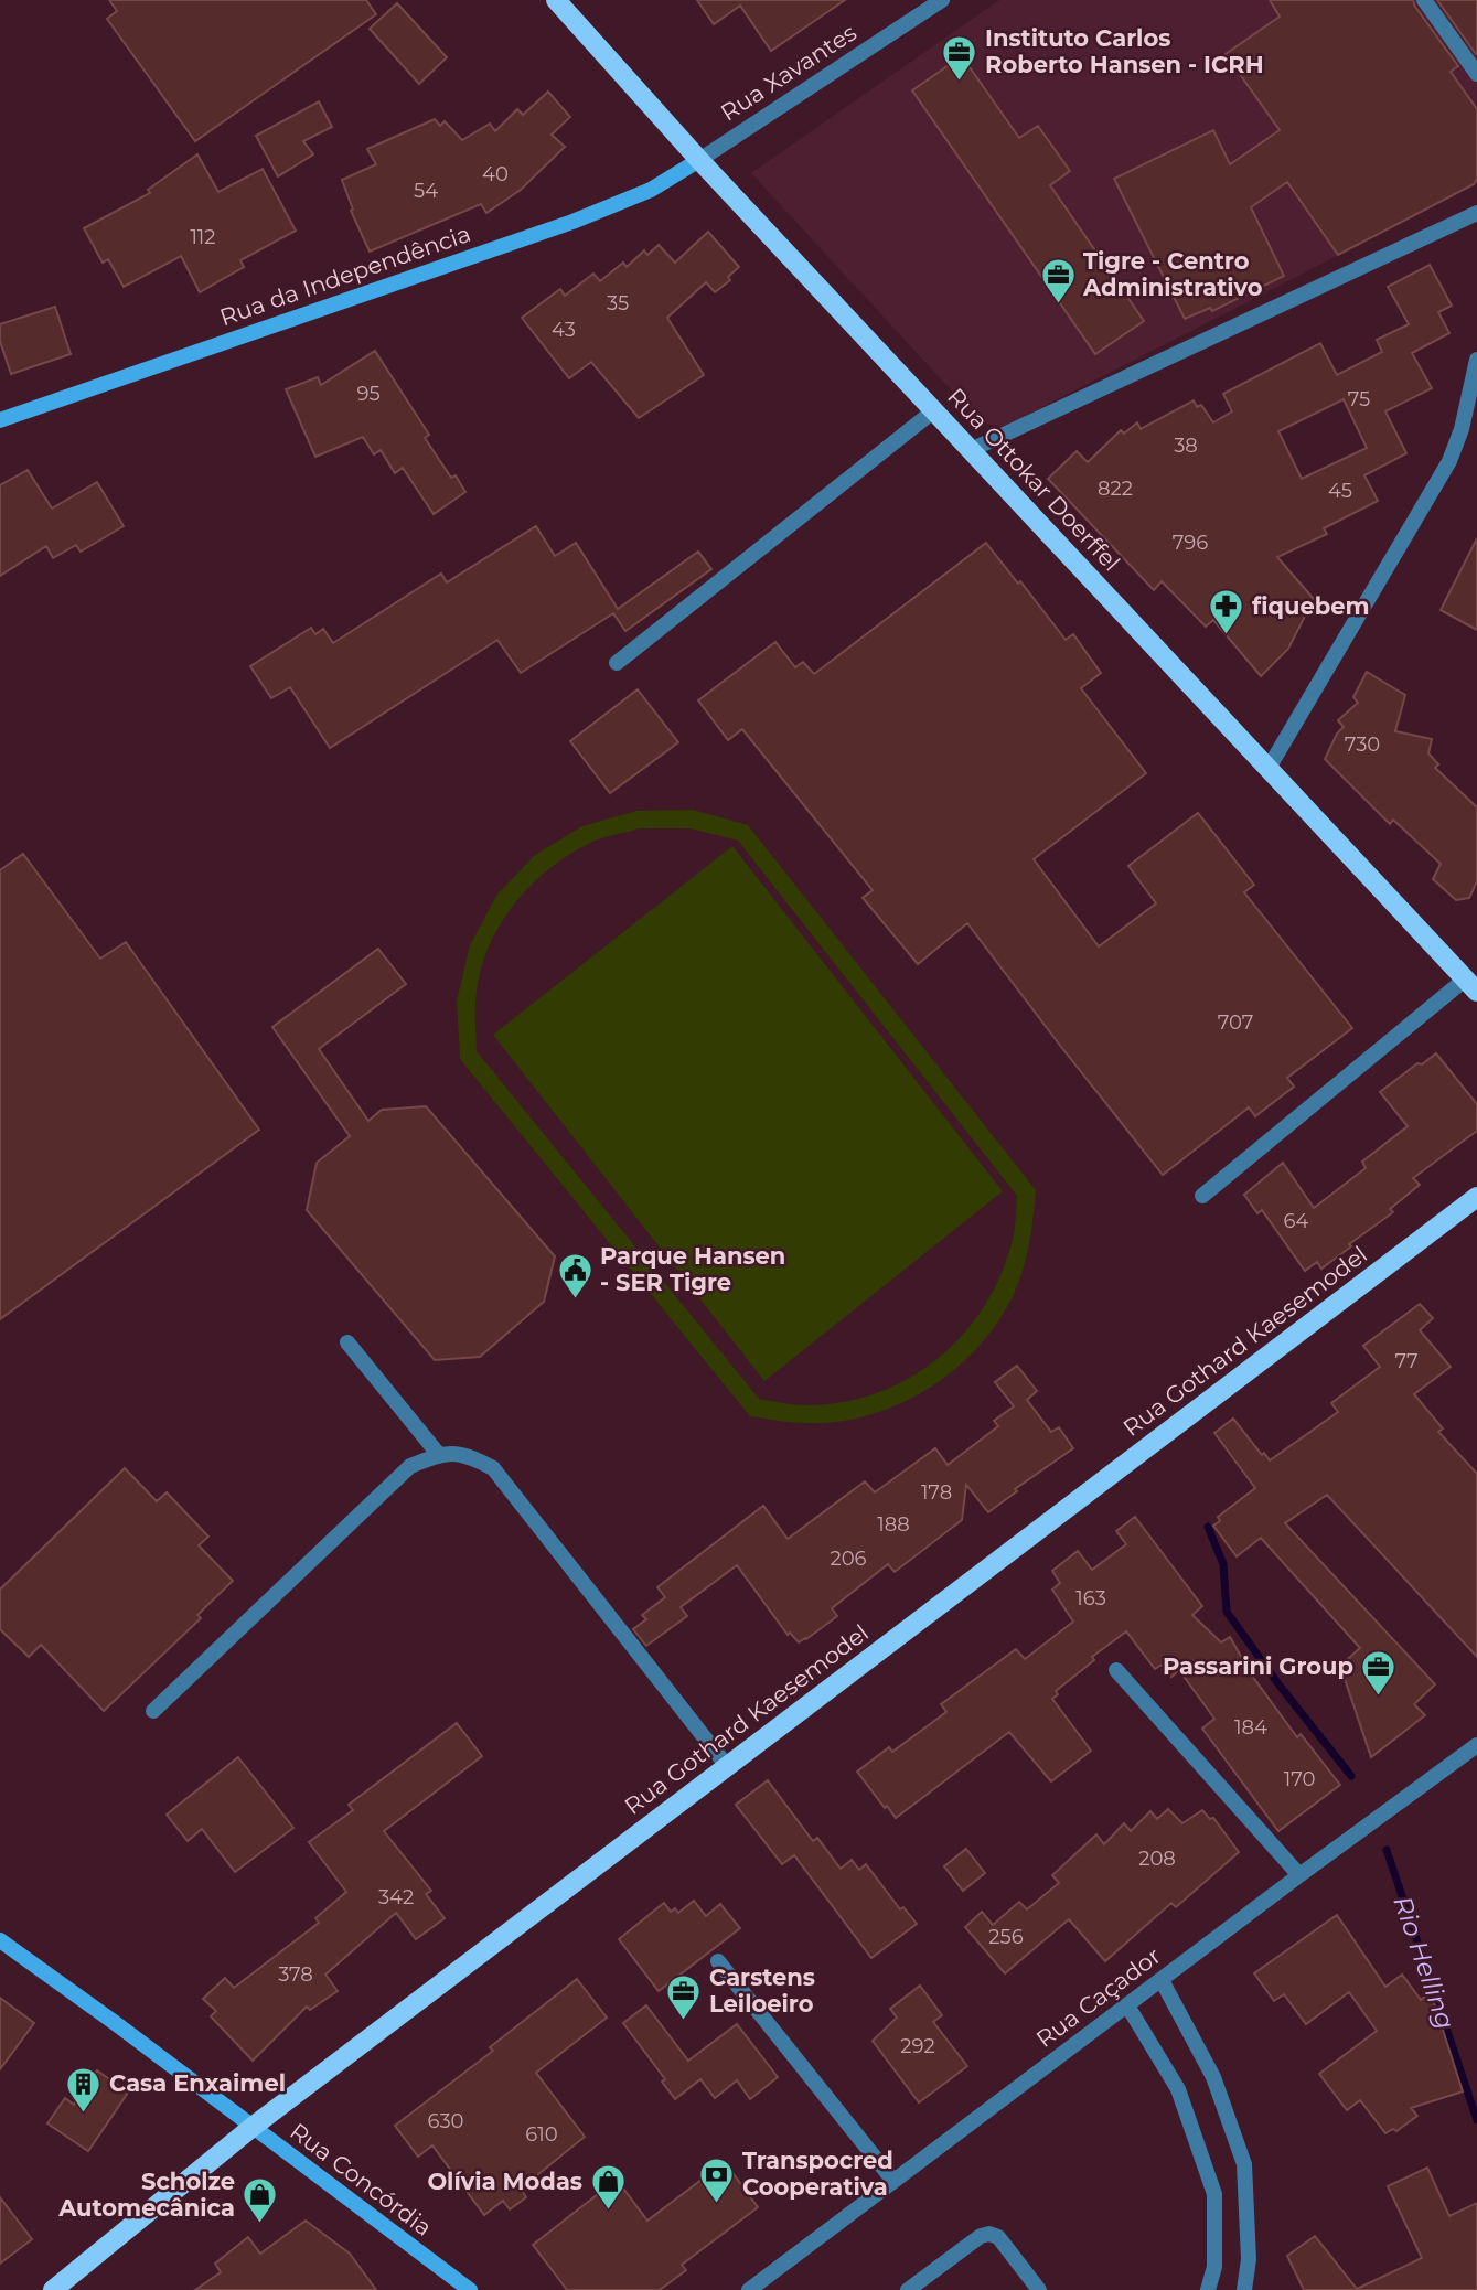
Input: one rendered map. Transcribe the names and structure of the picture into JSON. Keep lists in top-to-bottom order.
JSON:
{
  "streets": {
    "main road": ["Rua Ottokar Doerffel", "Rua Gothard Kaesemodel"],
    "street": [
      "Rua Xavantes",
      "Rua da Independência",
      "Rua Caçador",
      "Rua Concórdia"
    ]
  },
  "crossings": [
    ["Rua Xavantes", "Rua da Independência"],
    ["Rua Xavantes", "Rua Ottokar Doerffel"],
    ["Rua da Independência", "Rua Ottokar Doerffel"],
    ["Rua Gothard Kaesemodel", "Rua Concórdia"]
  ],
  "water": ["Rio Helling"],
  "places": {
    "office": [
      "Instituto Carlos Roberto Hansen - ICRH",
      "Tigre - Centro Administrativo",
      "Passarini Group",
      "Carstens Leiloeiro"
    ],
    "pharmacy": ["fiquebem"],
    "public building": ["Parque Hansen - SER Tigre"],
    "building": ["Casa Enxaimel"],
    "bank": ["Transpocred Cooperativa"],
    "shop": ["Olívia Modas", "Scholze Automecânica"]
  },
  "house_numbers": [
    "40",
    "54",
    "112",
    "35",
    "43",
    "95",
    "75",
    "38",
    "822",
    "45",
    "796",
    "730",
    "707",
    "64",
    "77",
    "178",
    "188",
    "206",
    "163",
    "184",
    "170",
    "208",
    "342",
    "256",
    "378",
    "292",
    "630",
    "610"
  ]
}
